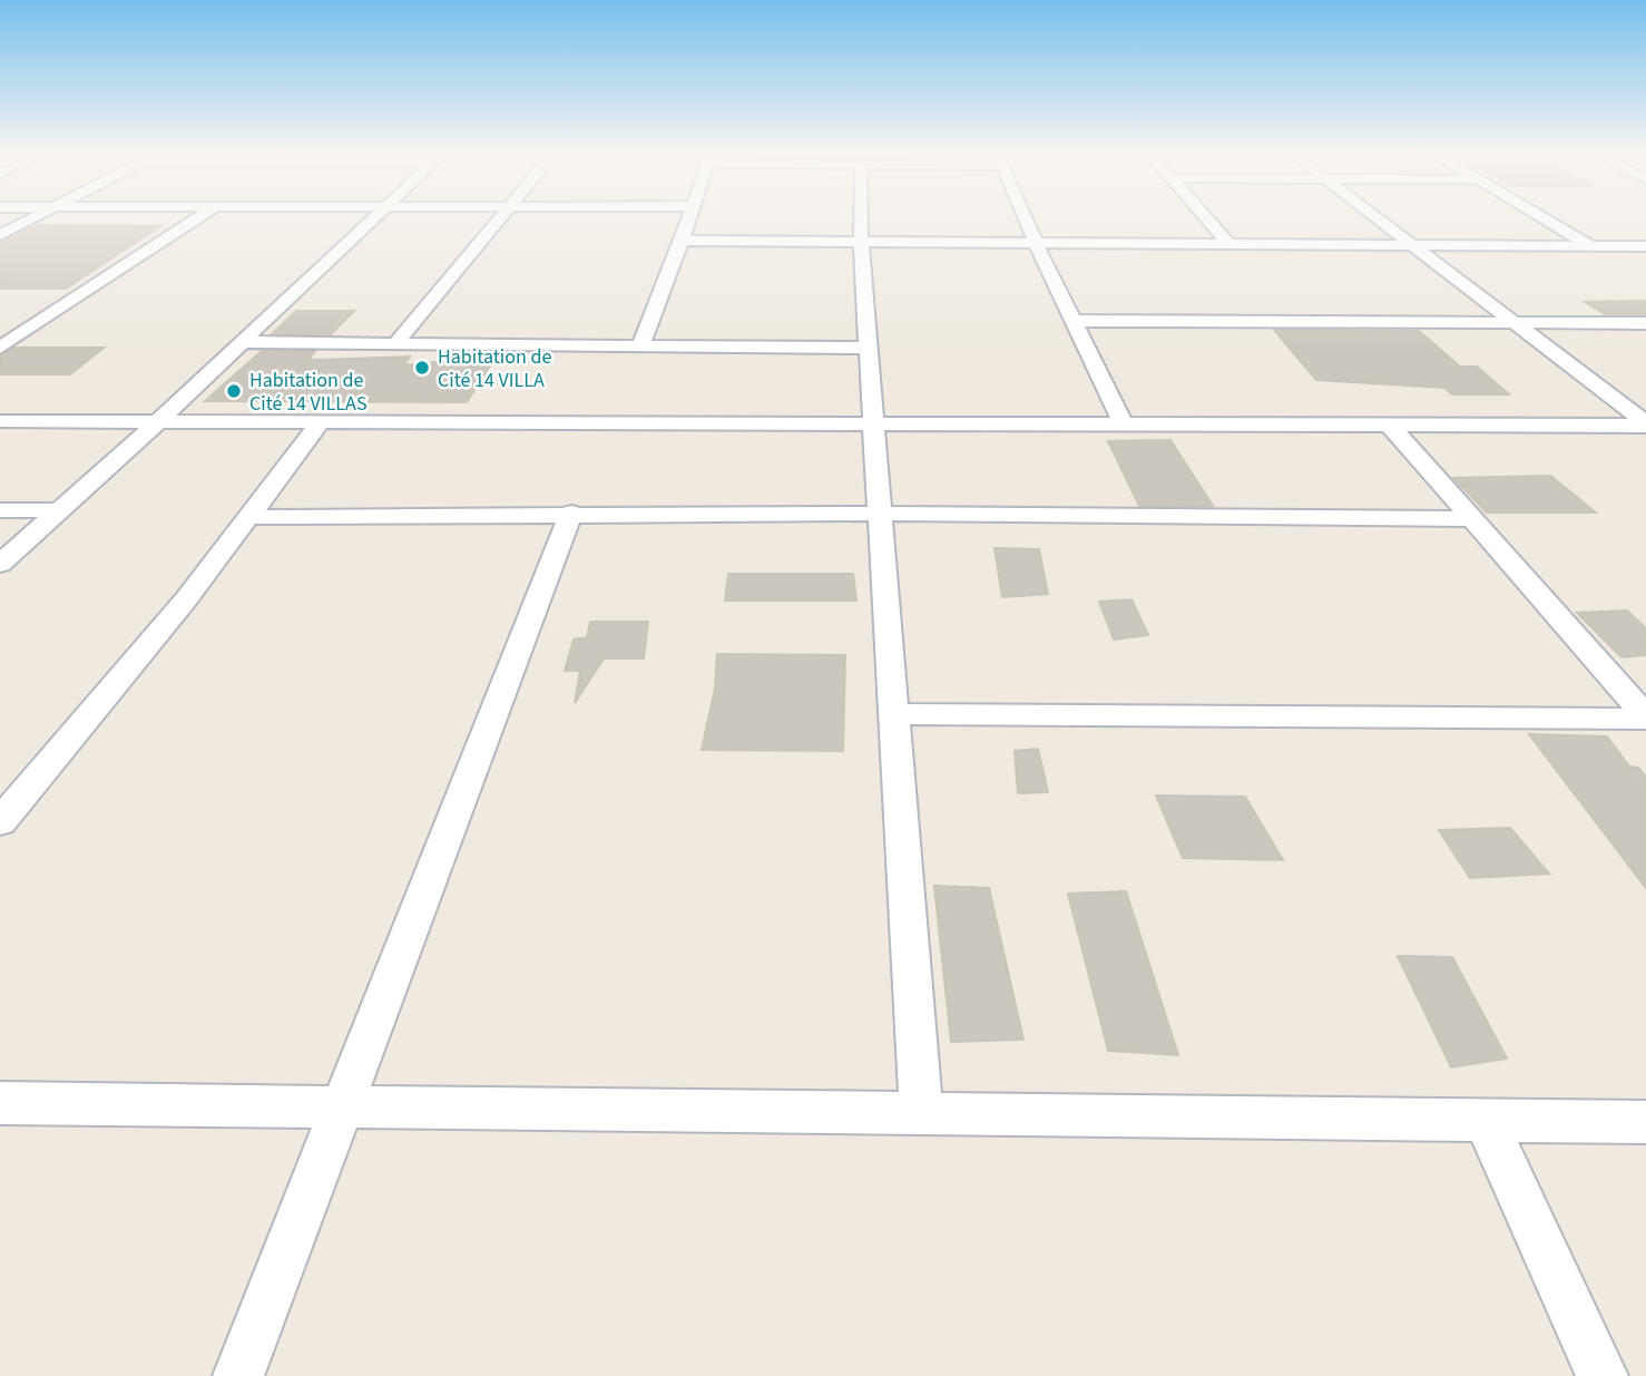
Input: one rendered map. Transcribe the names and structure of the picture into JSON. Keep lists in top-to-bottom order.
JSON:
{
  "places": ["Habitation de Cité 14 VILLA", "Habitation de Cité 14 VILLAS"]
}
